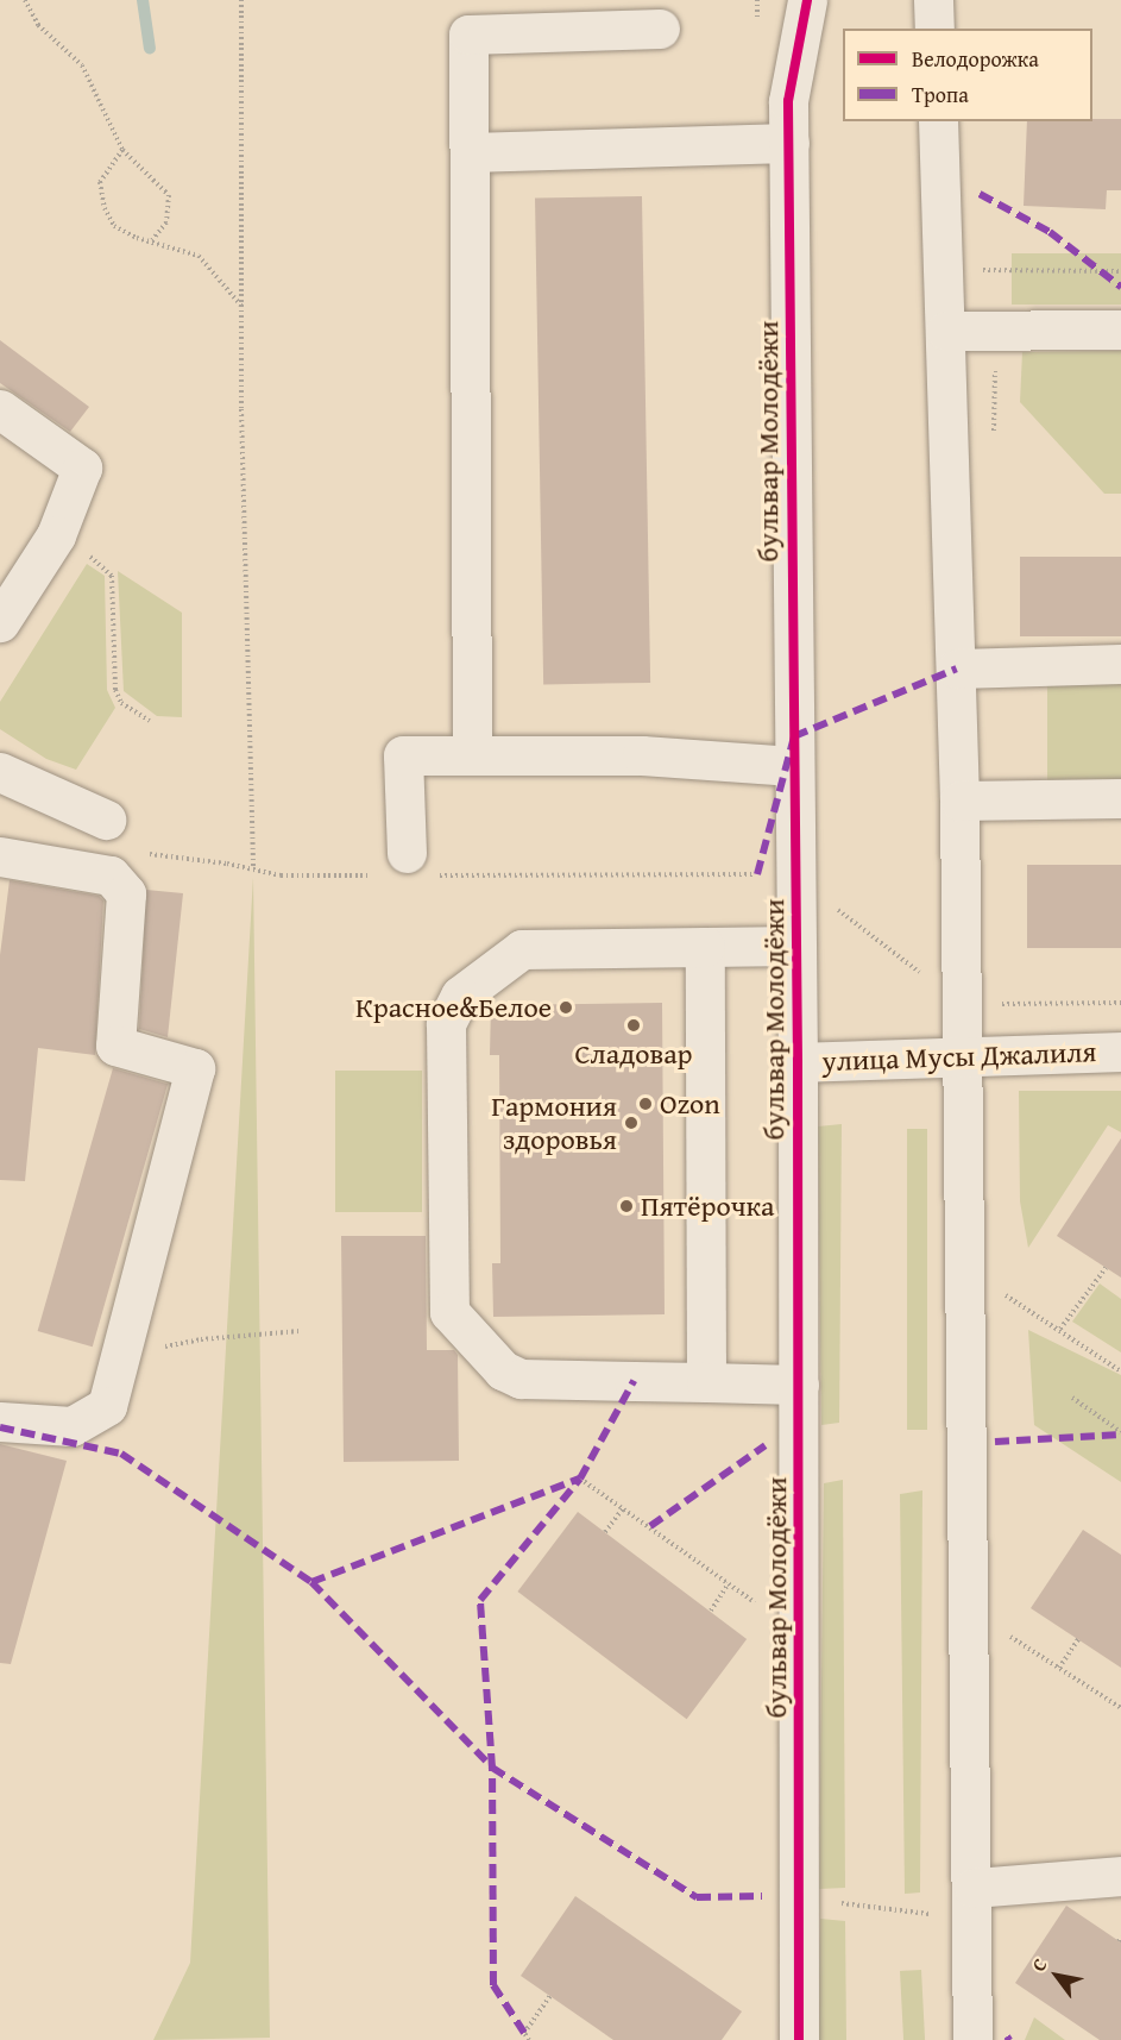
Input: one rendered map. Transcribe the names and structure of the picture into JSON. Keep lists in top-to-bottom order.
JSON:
{
  "streets": {
    "street": ["бульвар Молодёжи", "улица Мусы Джалиля"]
  },
  "crossings": [
    ["бульвар Молодёжи", "улица Мусы Джалиля"]
  ],
  "places": [
    "Красное&Белое",
    "Сладовар",
    "Ozon",
    "Гармония здоровья",
    "Пятёрочка"
  ],
  "legend": ["Велодорожка", "Тропа"],
  "north": "top left"
}
